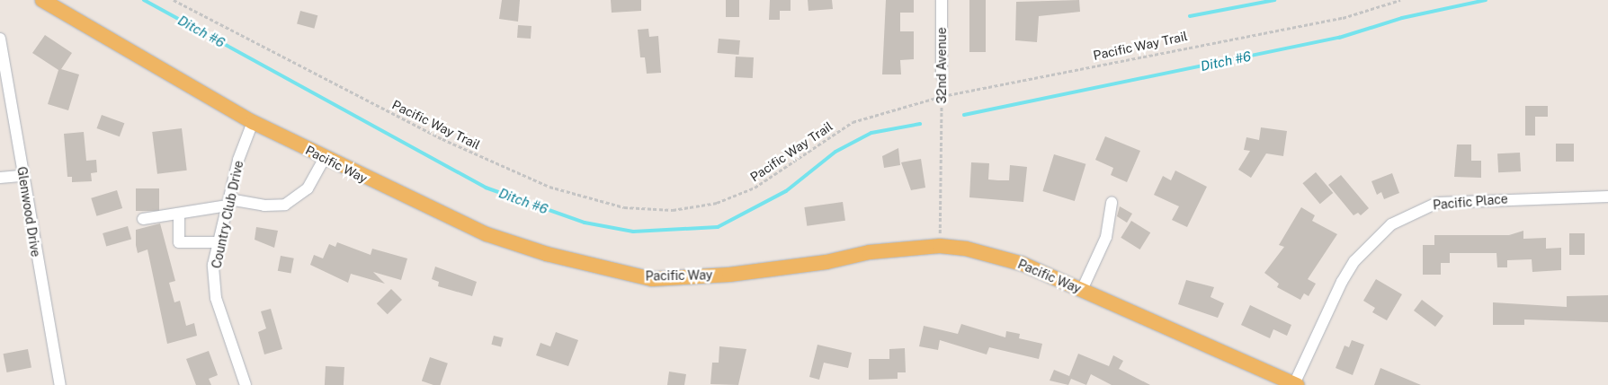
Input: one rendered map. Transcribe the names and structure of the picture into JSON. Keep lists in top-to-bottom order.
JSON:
{
  "streets": {
    "main road": ["Pacific Way"],
    "street": [
      "32nd Avenue",
      "Pacific Place",
      "Glenwood Drive",
      "Country Club Drive"
    ],
    "path": ["Pacific Way Trail"]
  },
  "crossings": [
    ["Pacific Way Trail", "32nd Avenue"],
    ["32nd Avenue", "Pacific Way"],
    ["Pacific Way", "Pacific Place"],
    ["Pacific Way", "Country Club Drive"]
  ],
  "water": ["Ditch #6"]
}
